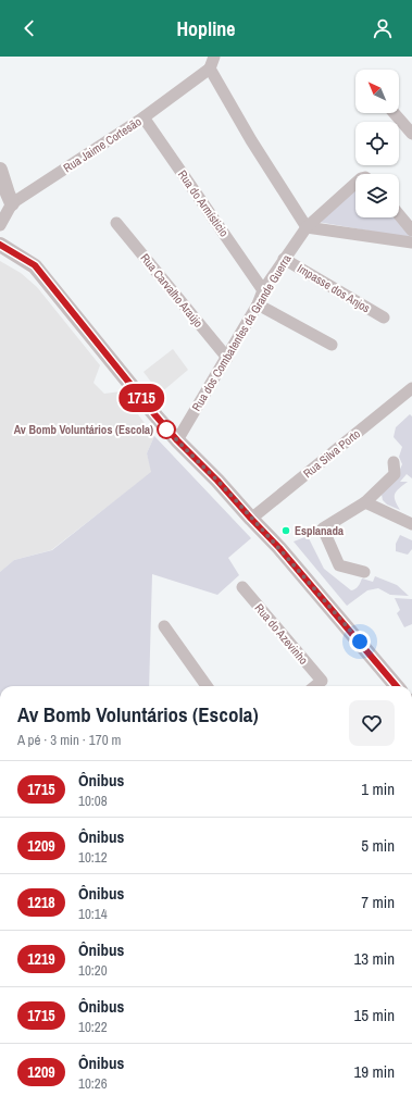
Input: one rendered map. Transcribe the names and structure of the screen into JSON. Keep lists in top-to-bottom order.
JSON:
{
  "streets": {
    "street": [
      "Rua Jaime Cortesão",
      "Rua do Armísticio",
      "Impasse dos Anjos",
      "Rua Carvalho Araújo",
      "Rua dos Combatentes da Grande Guerra",
      "Rua Silva Porto",
      "Rua do Azevinho"
    ]
  },
  "crossings": [
    ["Rua Jaime Cortesão", "Rua do Armísticio"],
    ["Rua do Armísticio", "Rua dos Combatentes da Grande Guerra"],
    ["Impasse dos Anjos", "Rua dos Combatentes da Grande Guerra"],
    ["Rua Carvalho Araújo", "Rua dos Combatentes da Grande Guerra"]
  ],
  "places": ["Av Bomb Voluntários (Escola)", "Esplanada"],
  "lines": ["bus line 1715"],
  "north": "top left",
  "page": {
    "header": "Hopline",
    "on_map": "1715",
    "heading": ["Av Bomb Voluntários (Escola)", "A pé · 3 min · 170 m"],
    "list": [
      {
        "mark": "1715",
        "name": "Ônibus",
        "note": "10:08",
        "value": "1 min"
      },
      {
        "mark": "1209",
        "name": "Ônibus",
        "note": "10:12",
        "value": "5 min"
      },
      {
        "mark": "1218",
        "name": "Ônibus",
        "note": "10:14",
        "value": "7 min"
      },
      {
        "mark": "1219",
        "name": "Ônibus",
        "note": "10:20",
        "value": "13 min"
      },
      {
        "mark": "1715",
        "name": "Ônibus",
        "note": "10:22",
        "value": "15 min"
      },
      {
        "mark": "1209",
        "name": "Ônibus",
        "note": "10:26",
        "value": "19 min"
      }
    ]
  }
}
